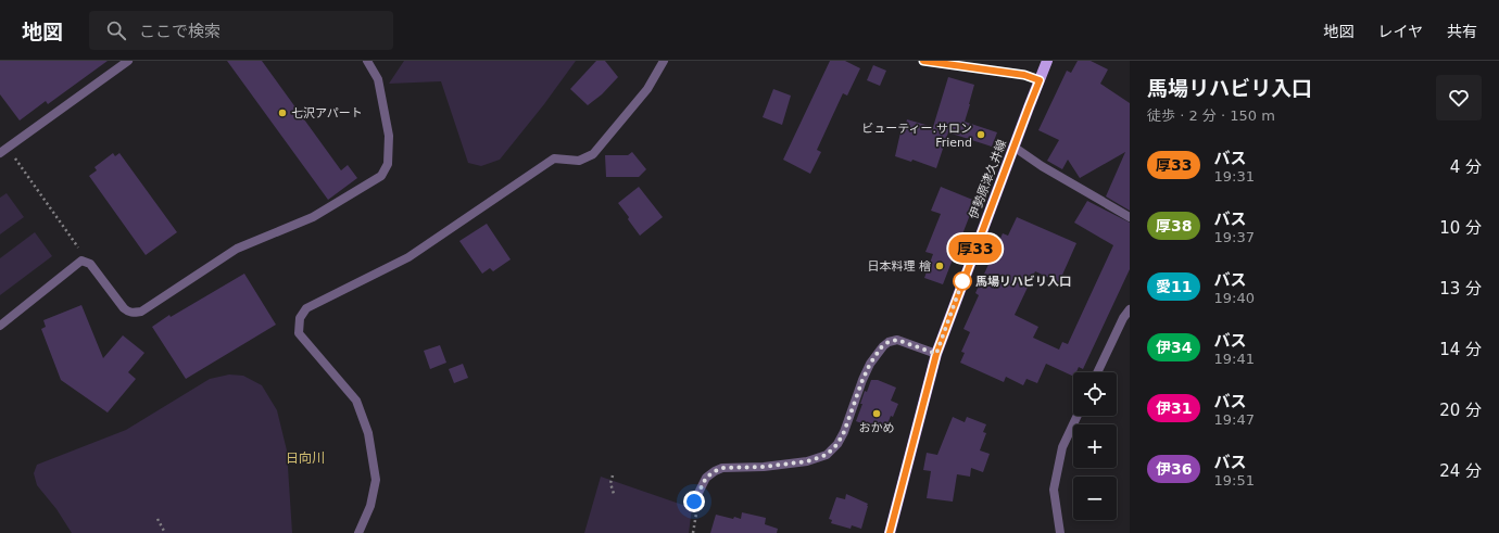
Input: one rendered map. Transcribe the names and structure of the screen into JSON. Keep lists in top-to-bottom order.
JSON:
{
  "streets": {
    "main road": ["伊勢原津久井線"]
  },
  "districts": ["日向川"],
  "places": [
    "七沢アパート",
    "ビューティー.サロン Friend",
    "日本料理 檜",
    "馬場リハビリ入口",
    "おかめ"
  ],
  "lines": ["bus line 厚33"],
  "page": {
    "header": "地図",
    "search": "ここで検索",
    "nav": ["地図", "レイヤ", "共有"],
    "on_map": "厚33",
    "heading": ["馬場リハビリ入口", "徒歩 · 2 分 · 150 m"],
    "list": [
      {
        "mark": "厚33",
        "name": "バス",
        "note": "19:31",
        "value": "4 分"
      },
      {
        "mark": "厚38",
        "name": "バス",
        "note": "19:37",
        "value": "10 分"
      },
      {
        "mark": "愛11",
        "name": "バス",
        "note": "19:40",
        "value": "13 分"
      },
      {
        "mark": "伊34",
        "name": "バス",
        "note": "19:41",
        "value": "14 分"
      },
      {
        "mark": "伊31",
        "name": "バス",
        "note": "19:47",
        "value": "20 分"
      },
      {
        "mark": "伊36",
        "name": "バス",
        "note": "19:51",
        "value": "24 分"
      }
    ],
    "map_buttons": ["+", "−"]
  }
}
